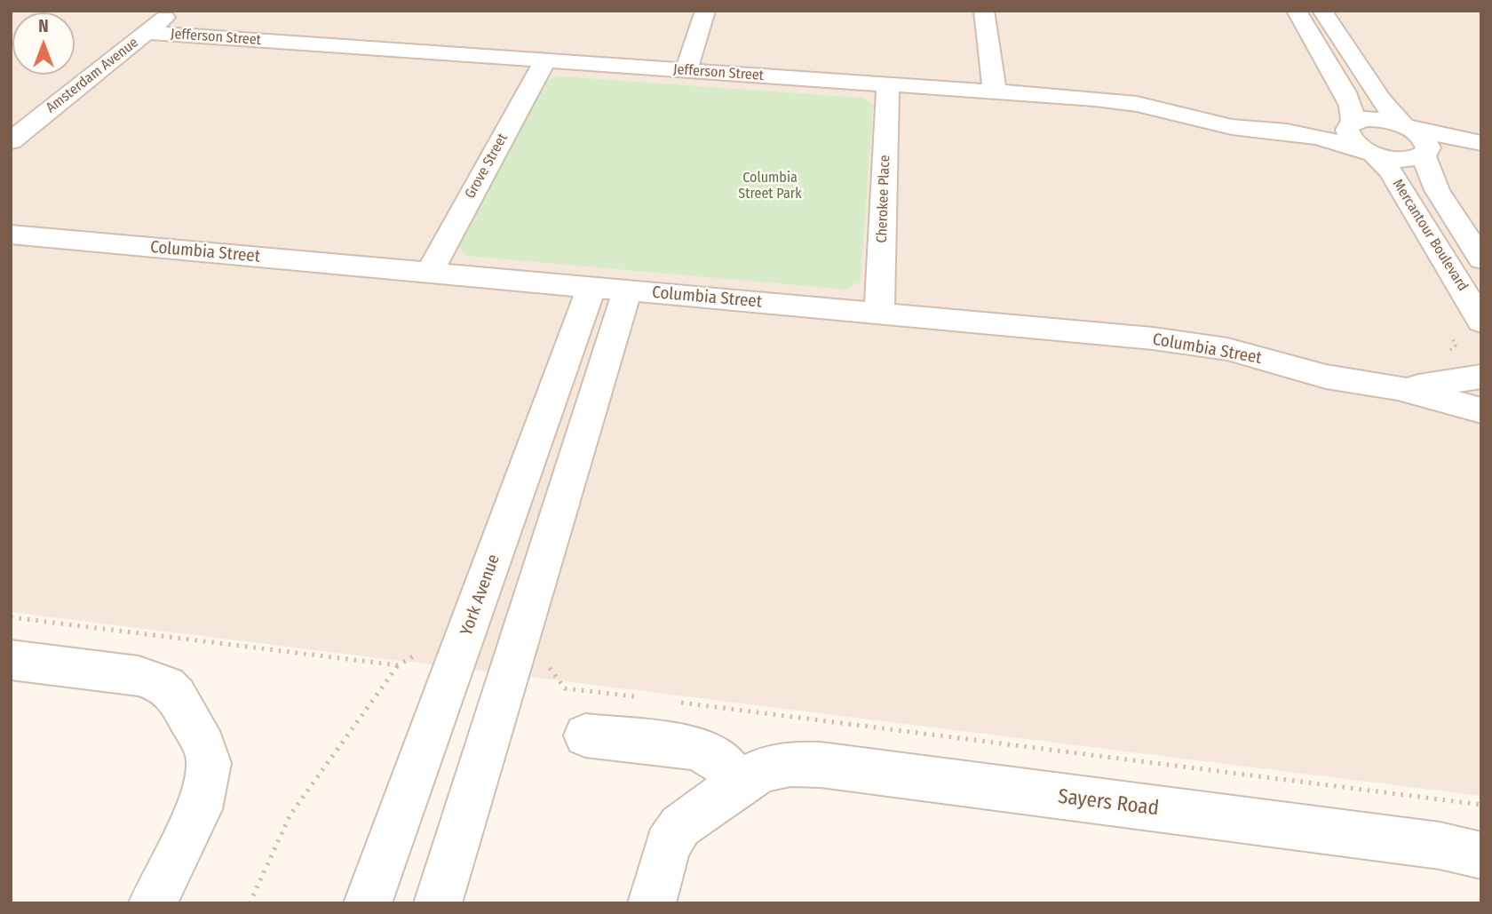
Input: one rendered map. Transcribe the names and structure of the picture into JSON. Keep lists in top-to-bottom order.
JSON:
{
  "streets": {
    "street": [
      "Jefferson Street",
      "Amsterdam Avenue",
      "Grove Street",
      "Cherokee Place",
      "Mercantour Boulevard",
      "Columbia Street",
      "York Avenue",
      "Sayers Road"
    ]
  },
  "crossings": [
    ["Jefferson Street", "Amsterdam Avenue"],
    ["Jefferson Street", "Grove Street"],
    ["Jefferson Street", "Cherokee Place"],
    ["Jefferson Street", "Mercantour Boulevard"],
    ["Grove Street", "Columbia Street"],
    ["Cherokee Place", "Columbia Street"],
    ["Columbia Street", "York Avenue"]
  ],
  "parks": ["Columbia Street Park"],
  "north": "top"
}
